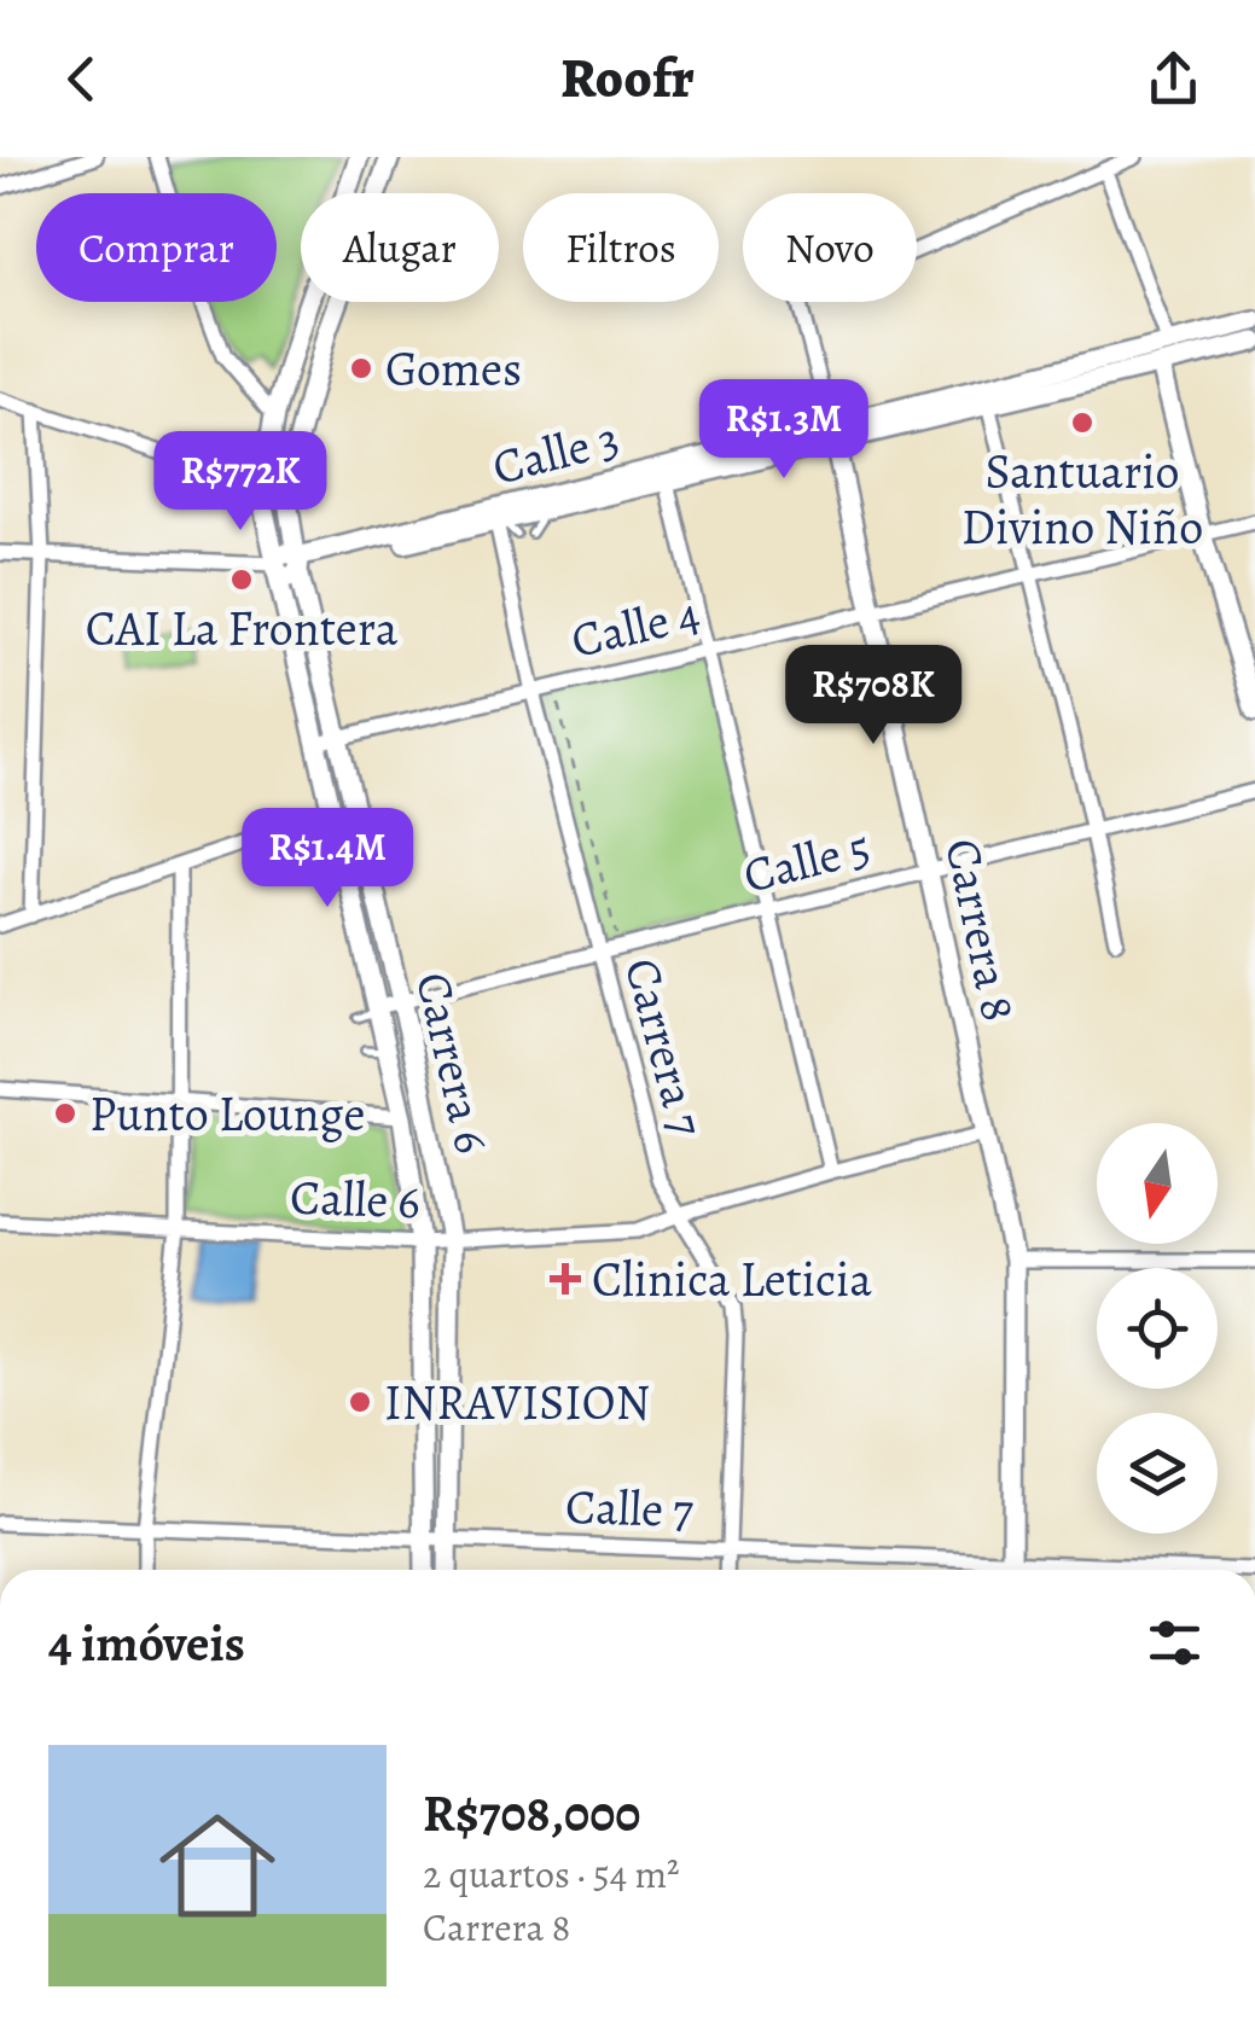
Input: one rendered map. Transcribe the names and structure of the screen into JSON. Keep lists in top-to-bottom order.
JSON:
{
  "streets": {
    "street": [
      "Calle 3",
      "Calle 4",
      "Calle 5",
      "Carrera 8",
      "Carrera 7",
      "Carrera 6",
      "Calle 6",
      "Calle 7"
    ]
  },
  "crossings": [
    ["Calle 3", "Carrera 8"],
    ["Calle 3", "Carrera 7"],
    ["Calle 3", "Carrera 6"],
    ["Calle 4", "Carrera 8"],
    ["Calle 4", "Carrera 7"],
    ["Calle 4", "Carrera 6"],
    ["Calle 5", "Carrera 8"],
    ["Calle 5", "Carrera 7"],
    ["Calle 5", "Carrera 6"],
    ["Carrera 8", "Calle 6"],
    ["Carrera 7", "Calle 6"],
    ["Carrera 7", "Calle 7"],
    ["Carrera 6", "Calle 6"],
    ["Carrera 6", "Calle 7"]
  ],
  "places": {
    "other": [
      "Gomes",
      "Santuario Divino Niño",
      "CAI La Frontera",
      "Punto Lounge",
      "INRAVISION"
    ],
    "health": ["Clinica Leticia"]
  },
  "north": "bottom",
  "page": {
    "header": "Roofr",
    "chip": [
      "Comprar",
      "Alugar",
      "Filtros",
      "Novo"
    ],
    "price": [
      "R$1.3M",
      "R$772K",
      "R$708K",
      "R$1.4M"
    ],
    "heading": "4 imóveis",
    "list": [
      {
        "name": "R$708,000",
        "note": "2 quartos · 54 m² · Carrera 8"
      }
    ]
  }
}
